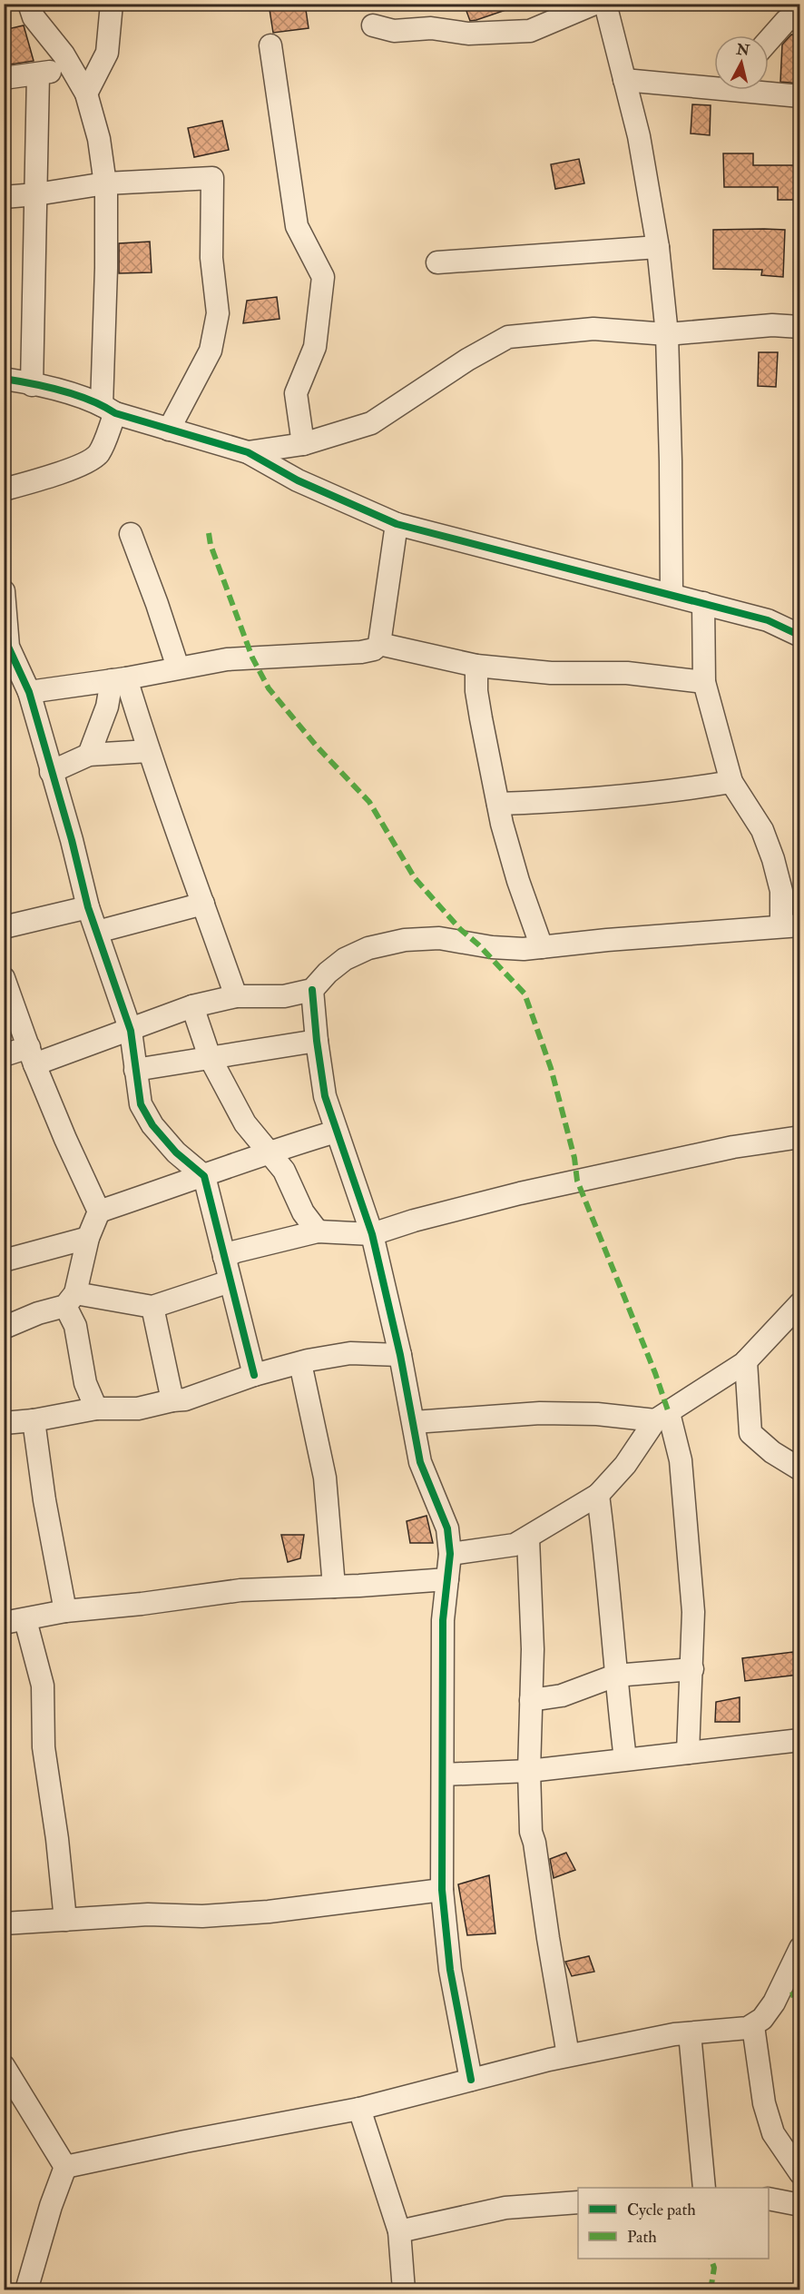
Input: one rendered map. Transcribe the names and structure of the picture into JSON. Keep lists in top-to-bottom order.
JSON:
{
  "legend": ["Cycle path", "Path"],
  "north": "top"
}
